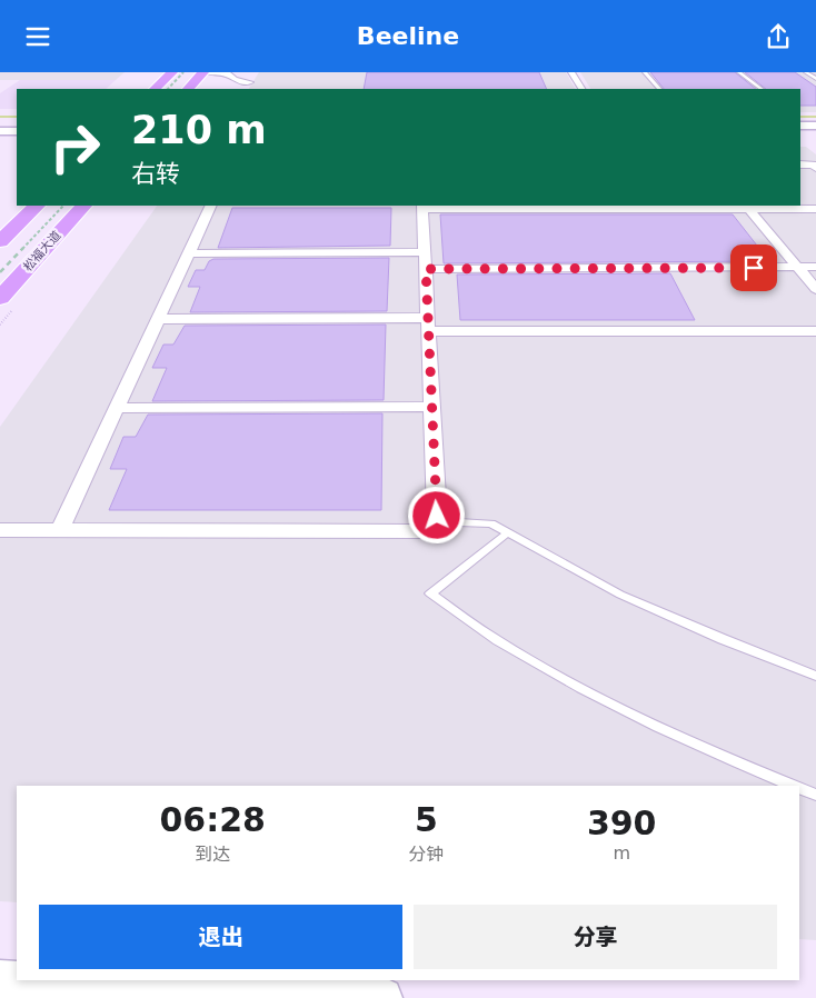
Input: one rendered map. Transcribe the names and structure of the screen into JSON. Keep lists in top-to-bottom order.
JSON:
{
  "streets": {
    "main road": ["松福大道"]
  },
  "page": {
    "header": "Beeline",
    "turn": ["210 m", "右转"],
    "eta": [
      "06:28",
      "到达",
      "5",
      "分钟",
      "390",
      "m"
    ],
    "buttons": ["退出", "分享"]
  }
}
